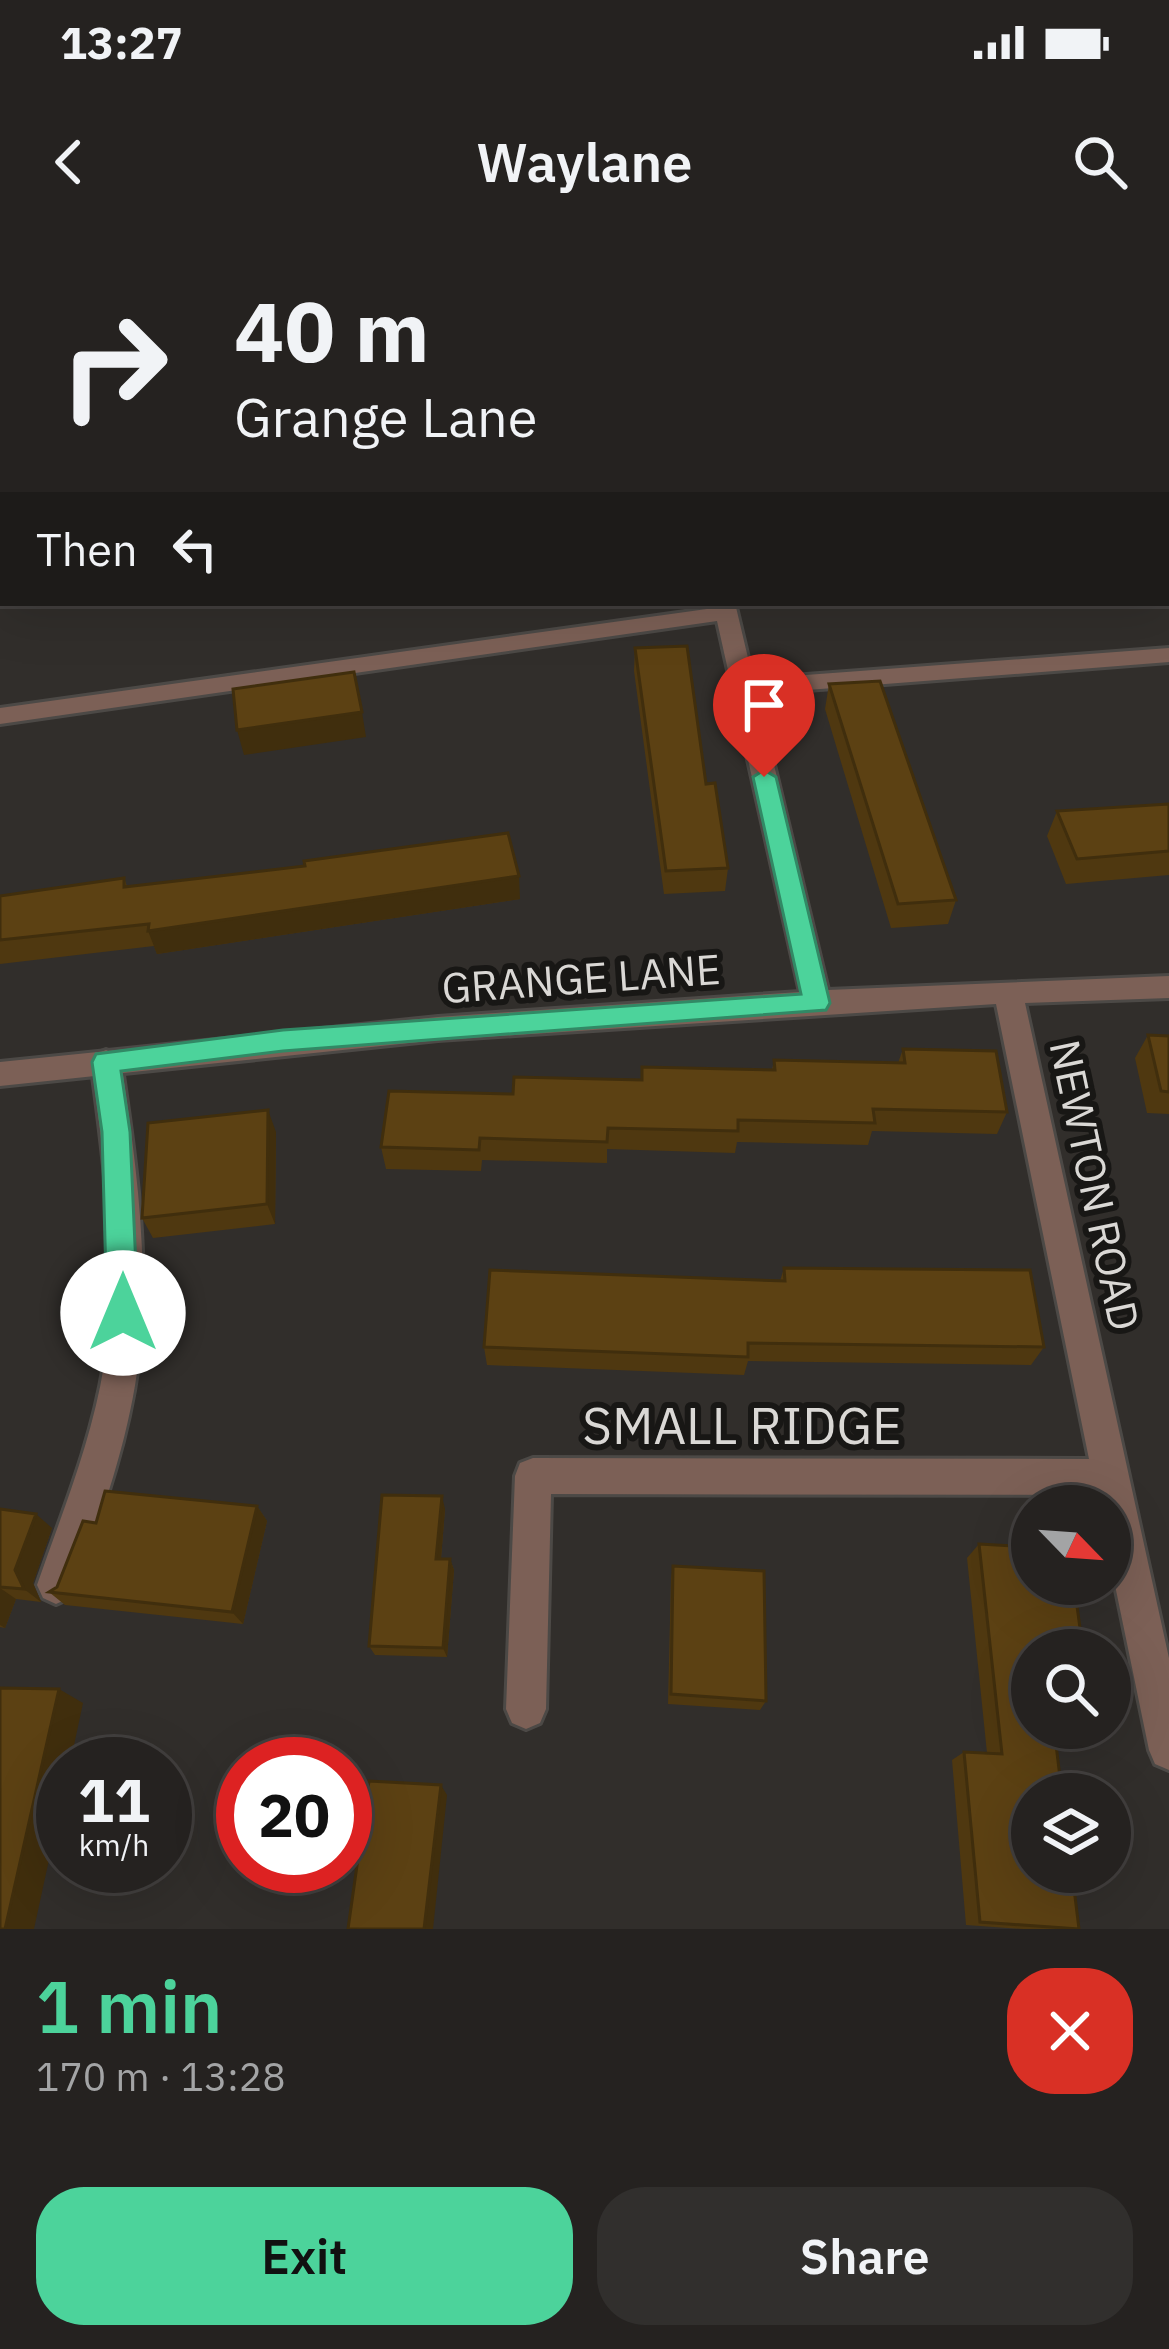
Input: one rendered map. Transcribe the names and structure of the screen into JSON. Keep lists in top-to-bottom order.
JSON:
{
  "streets": {
    "street": ["GRANGE LANE", "NEWTON ROAD", "SMALL RIDGE"]
  },
  "crossings": [
    ["GRANGE LANE", "NEWTON ROAD"],
    ["NEWTON ROAD", "SMALL RIDGE"]
  ],
  "north": "bottom right",
  "page": {
    "status": "13:27",
    "header": "Waylane",
    "turn": ["40 m", "Grange Lane"],
    "then": "Then",
    "speed": "11 km/h",
    "limit": "20",
    "heading": ["1 min", "170 m · 13:28"],
    "buttons": ["Exit", "Share"]
  }
}
